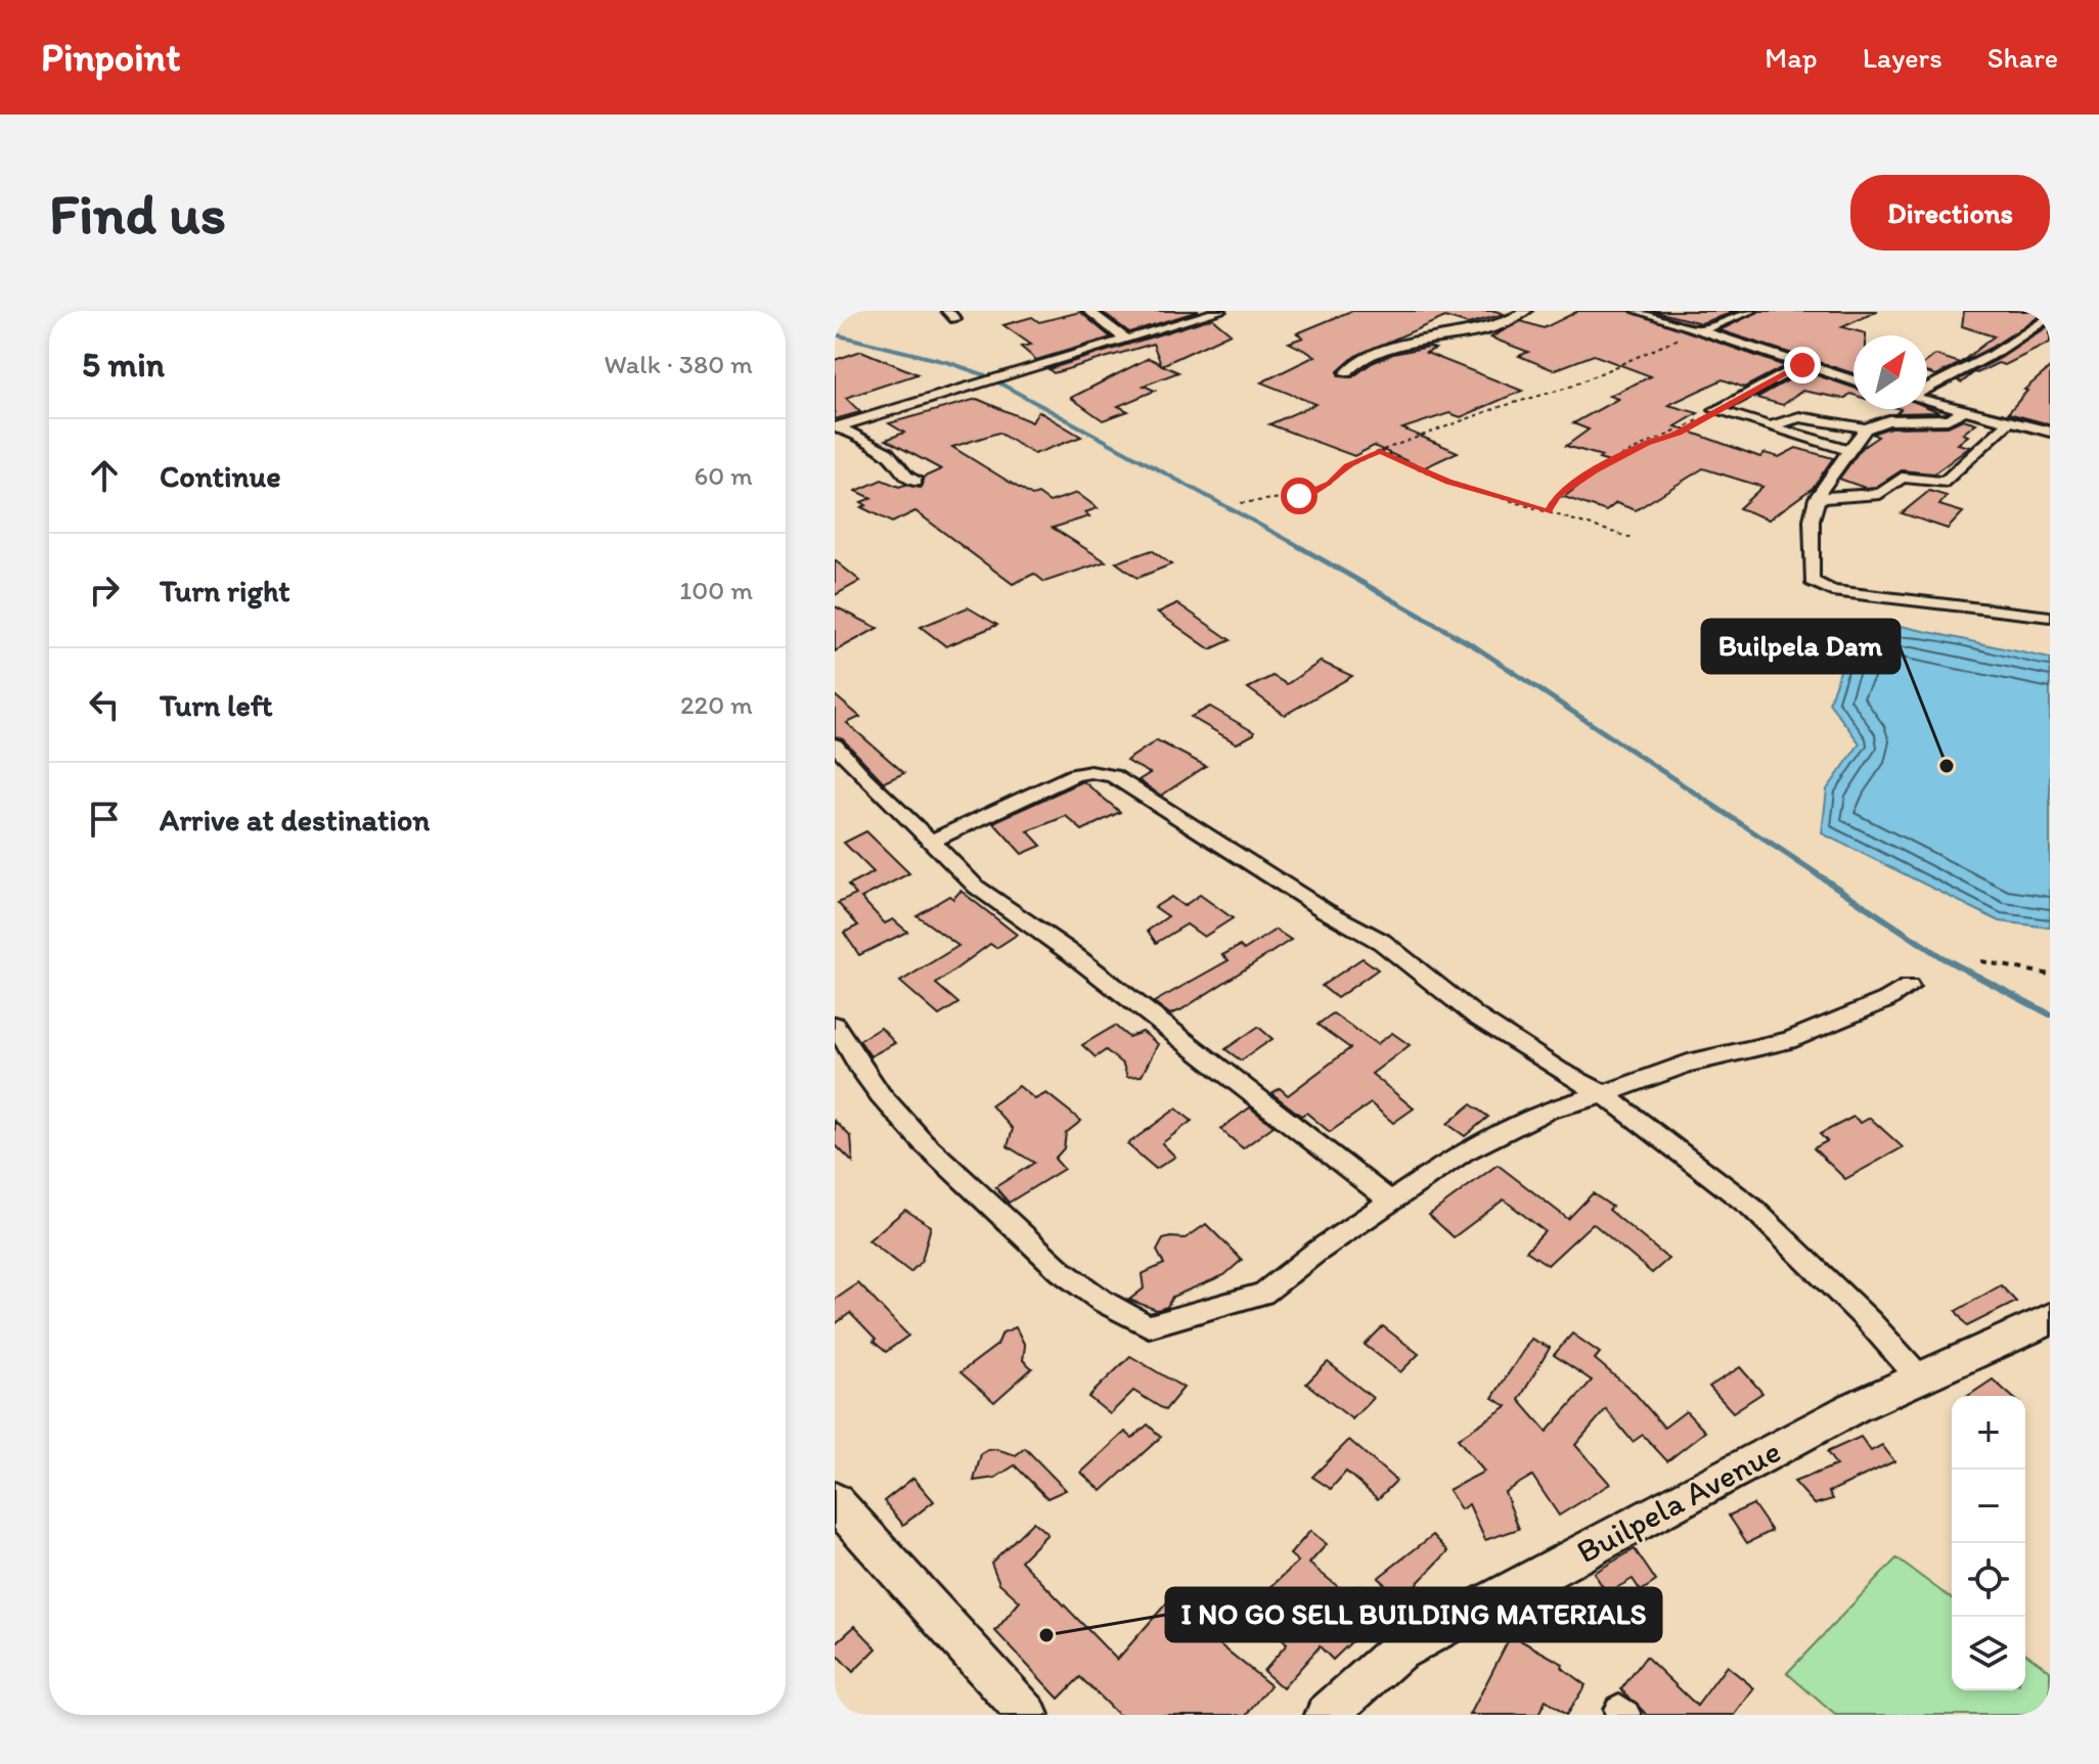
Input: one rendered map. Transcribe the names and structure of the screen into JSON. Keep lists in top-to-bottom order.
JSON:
{
  "streets": {
    "street": ["Builpela Avenue"]
  },
  "places": ["Builpela Dam", "I NO GO SELL BUILDING MATERIALS"],
  "north": "top right",
  "page": {
    "header": "Pinpoint",
    "nav": ["Map", "Layers", "Share"],
    "buttons": "Directions",
    "title": "Find us",
    "heading": ["5 min", "Walk · 380 m"],
    "list": [
      ["Continue", "60 m"],
      ["Turn right", "100 m"],
      ["Turn left", "220 m"],
      "Arrive at destination"
    ],
    "map_buttons": ["+", "−"]
  }
}
